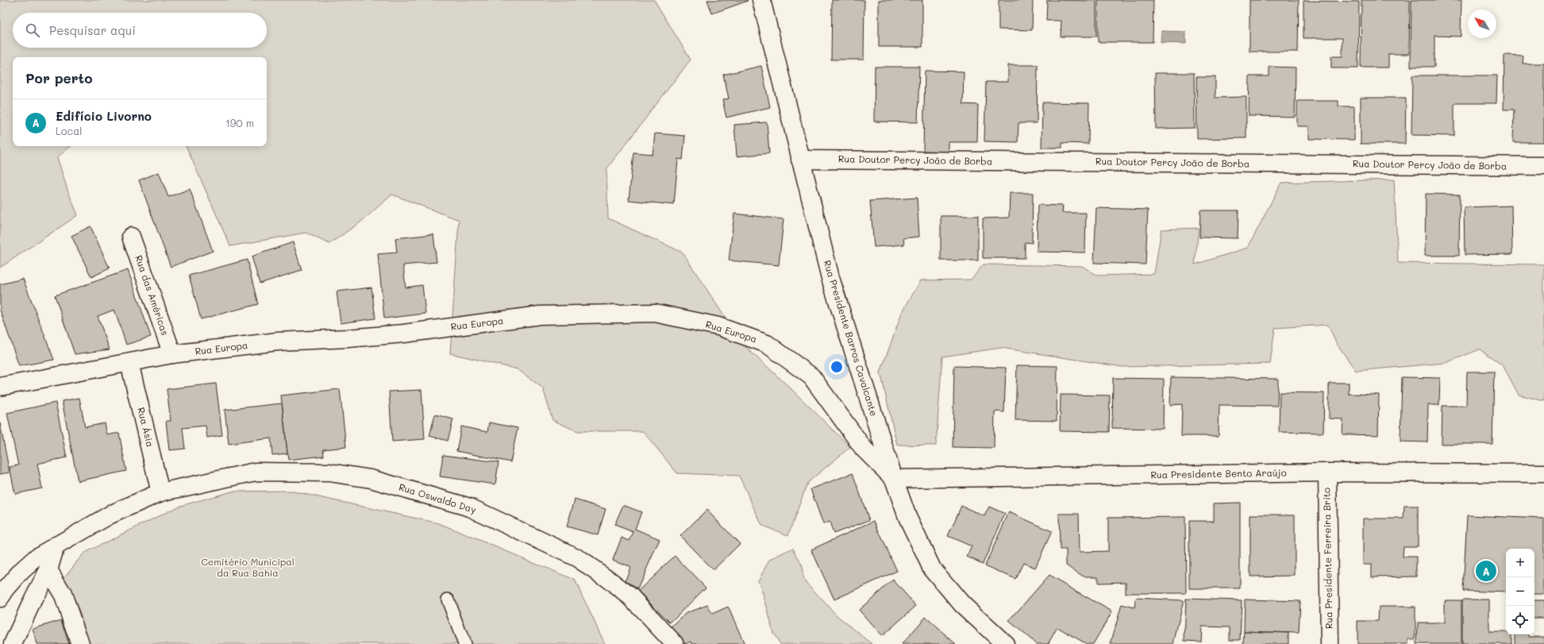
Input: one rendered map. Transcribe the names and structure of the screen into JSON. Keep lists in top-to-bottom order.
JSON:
{
  "streets": {
    "street": [
      "Rua Doutor Percy João de Borba",
      "Rua das Américas",
      "Rua Europa",
      "Rua Presidente Barros Cavalcante",
      "Rua Ásia",
      "Rua Presidente Bento Araújo",
      "Rua Oswaldo Day",
      "Rua Presidente Ferreira Brito"
    ]
  },
  "crossings": [
    ["Rua Doutor Percy João de Borba", "Rua Presidente Barros Cavalcante"],
    ["Rua das Américas", "Rua Europa"],
    ["Rua Europa", "Rua Presidente Barros Cavalcante"],
    ["Rua Europa", "Rua Ásia"],
    ["Rua Europa", "Rua Presidente Bento Araújo"],
    ["Rua Presidente Barros Cavalcante", "Rua Presidente Bento Araújo"],
    ["Rua Ásia", "Rua Oswaldo Day"],
    ["Rua Presidente Bento Araújo", "Rua Presidente Ferreira Brito"]
  ],
  "parks": ["Cemitério Municipal da Rua Bahia"],
  "north": "top left",
  "page": {
    "search": "Pesquisar aqui",
    "heading": "Por perto",
    "list": [
      {
        "mark": "A",
        "name": "Edifício Livorno",
        "note": "Local",
        "value": "190 m"
      }
    ],
    "map_buttons": ["+", "−"],
    "pins": "A"
  }
}
